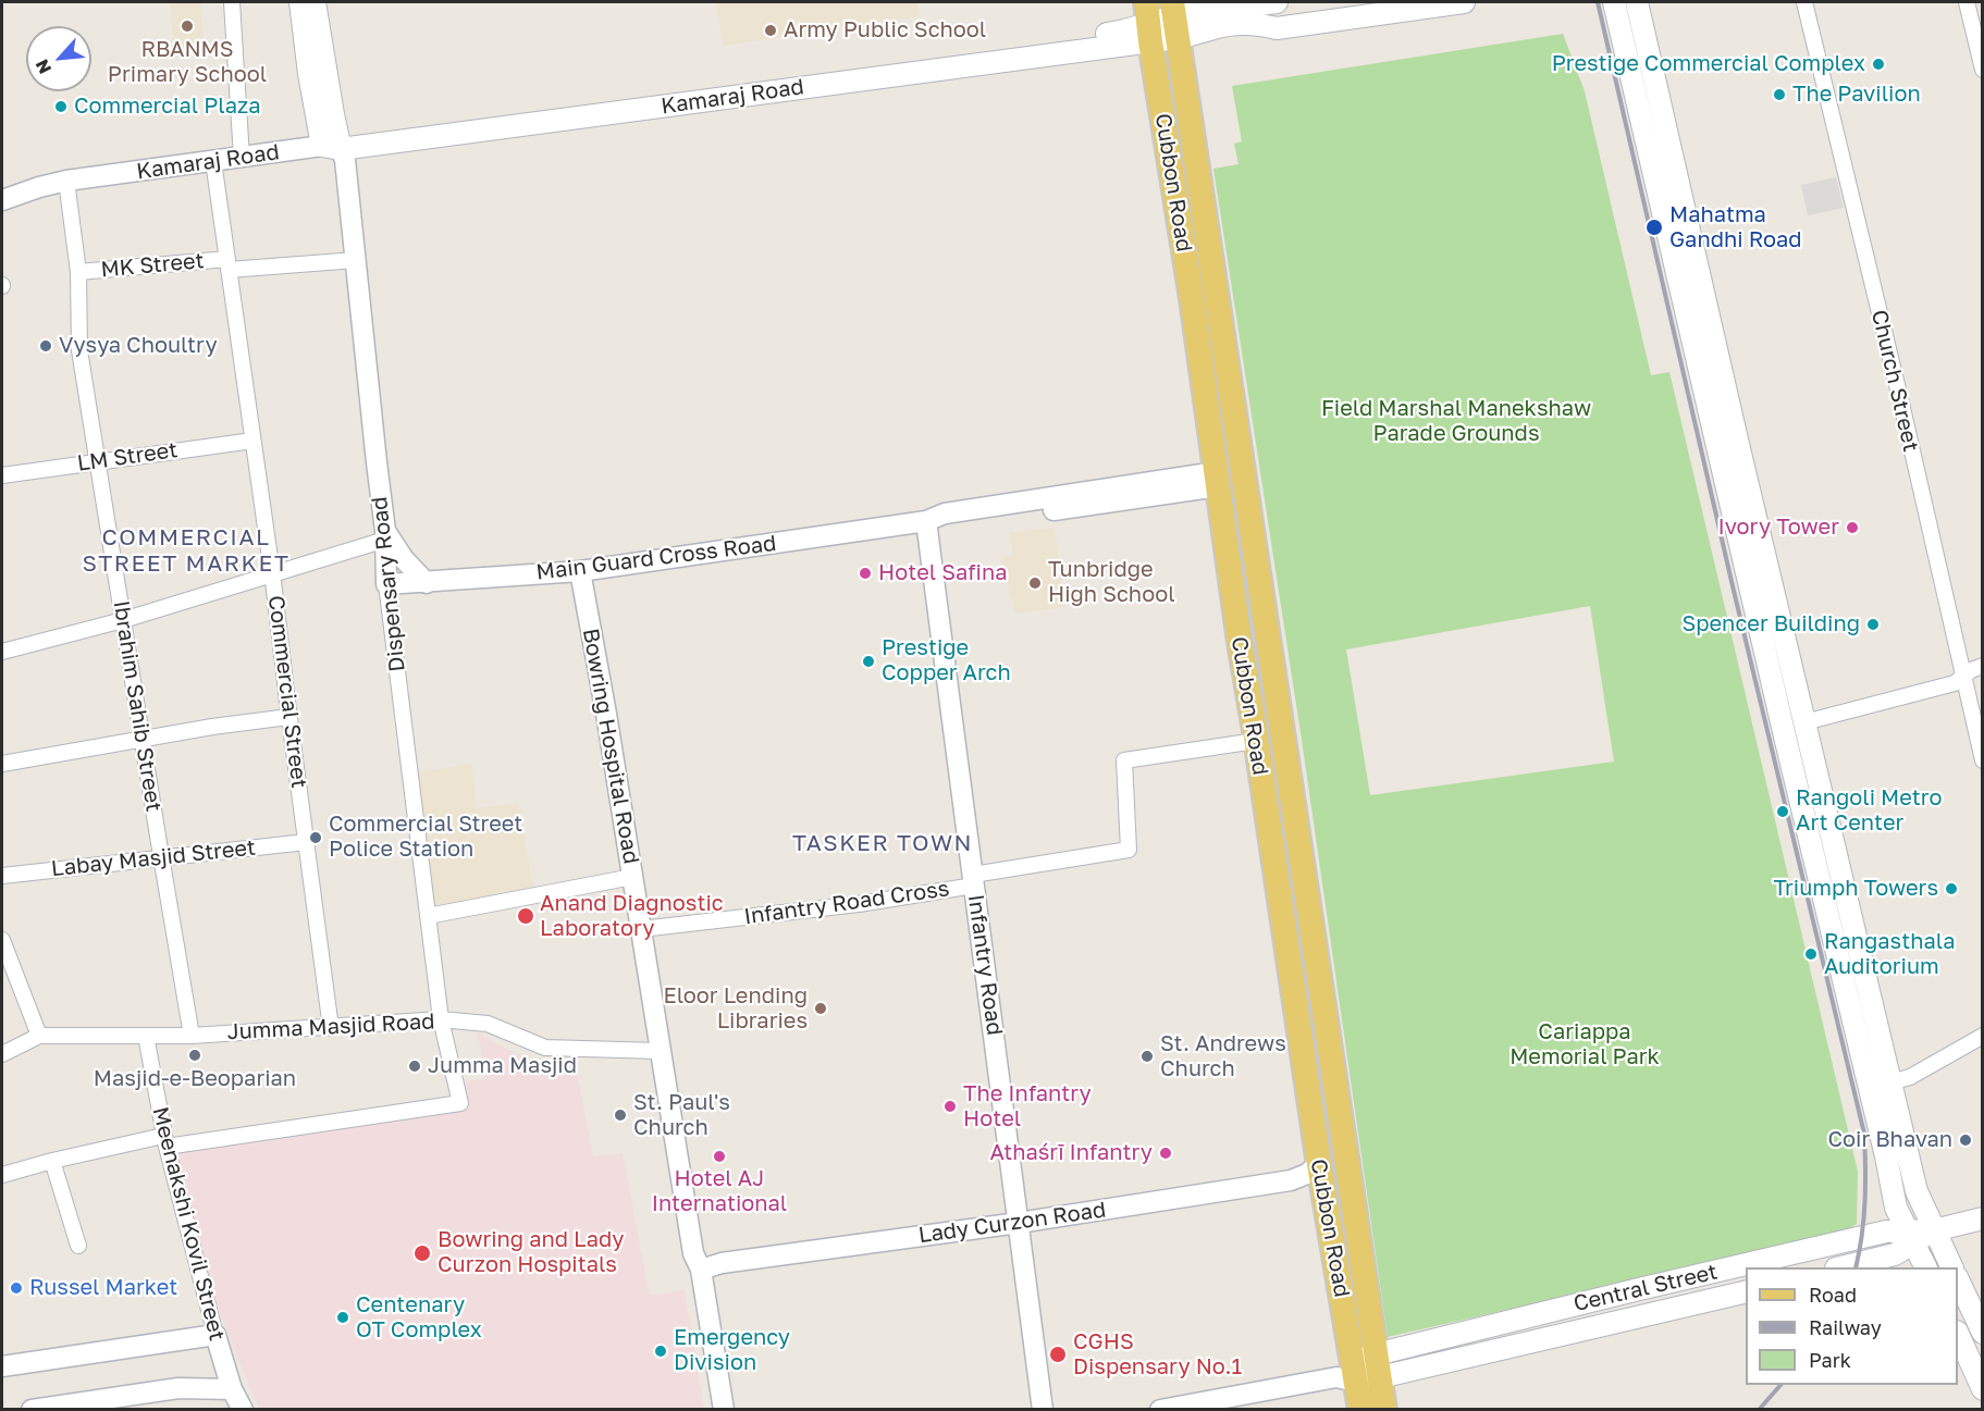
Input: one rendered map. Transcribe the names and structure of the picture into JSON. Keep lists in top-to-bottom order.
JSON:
{
  "streets": {
    "main road": ["Kamaraj Road", "Cubbon Road", "Central Street"],
    "street": [
      "MK Street",
      "Church Street",
      "LM Street",
      "Main Guard Cross Road",
      "Dispensary Road",
      "Commercial Street",
      "Ibrahim Sahib Street",
      "Bowring Hospital Road",
      "Labay Masjid Street",
      "Infantry Road Cross",
      "Infantry Road",
      "Jumma Masjid Road",
      "Lady Curzon Road",
      "Meenakshi Kovil Street"
    ]
  },
  "crossings": [
    ["Kamaraj Road", "Cubbon Road"],
    ["Kamaraj Road", "Dispensary Road"],
    ["Kamaraj Road", "Commercial Street"],
    ["Kamaraj Road", "Ibrahim Sahib Street"],
    ["Cubbon Road", "Main Guard Cross Road"],
    ["Cubbon Road", "Infantry Road Cross"],
    ["Cubbon Road", "Lady Curzon Road"],
    ["Cubbon Road", "Central Street"],
    ["MK Street", "Dispensary Road"],
    ["MK Street", "Commercial Street"],
    ["MK Street", "Ibrahim Sahib Street"],
    ["LM Street", "Commercial Street"],
    ["LM Street", "Ibrahim Sahib Street"],
    ["Main Guard Cross Road", "Dispensary Road"],
    ["Main Guard Cross Road", "Bowring Hospital Road"],
    ["Main Guard Cross Road", "Infantry Road"],
    ["Dispensary Road", "Jumma Masjid Road"],
    ["Dispensary Road", "Meenakshi Kovil Street"],
    ["Commercial Street", "Labay Masjid Street"],
    ["Commercial Street", "Jumma Masjid Road"],
    ["Ibrahim Sahib Street", "Labay Masjid Street"],
    ["Ibrahim Sahib Street", "Jumma Masjid Road"],
    ["Bowring Hospital Road", "Infantry Road Cross"],
    ["Bowring Hospital Road", "Jumma Masjid Road"],
    ["Bowring Hospital Road", "Lady Curzon Road"],
    ["Infantry Road Cross", "Infantry Road"],
    ["Infantry Road", "Lady Curzon Road"],
    ["Jumma Masjid Road", "Meenakshi Kovil Street"]
  ],
  "districts": ["COMMERCIAL STREET MARKET", "TASKER TOWN"],
  "parks": ["Field Marshal Manekshaw Parade Grounds", "Cariappa Memorial Park"],
  "places": [
    "RBANMS Primary School",
    "Army Public School",
    "Prestige Commercial Complex",
    "The Pavilion",
    "Commercial Plaza",
    "Mahatma Gandhi Road",
    "Vysya Choultry",
    "Ivory Tower",
    "Hotel Safina",
    "Tunbridge High School",
    "Spencer Building",
    "Prestige Copper Arch",
    "Rangoli Metro Art Center",
    "Commercial Street Police Station",
    "Triumph Towers",
    "Anand Diagnostic Laboratory",
    "Rangasthala Auditorium",
    "Eloor Lending Libraries",
    "Masjid-e-Beoparian",
    "St. Andrews Church",
    "Jumma Masjid",
    "The Infantry Hotel",
    "St. Paul's Church",
    "Coir Bhavan",
    "Athaśrī Infantry",
    "Hotel AJ International",
    "Bowring and Lady Curzon Hospitals",
    "Russel Market",
    "Centenary OT Complex",
    "Emergency Division",
    "CGHS Dispensary No.1"
  ],
  "legend": ["Road", "Railway", "Park"],
  "north": "bottom left"
}
